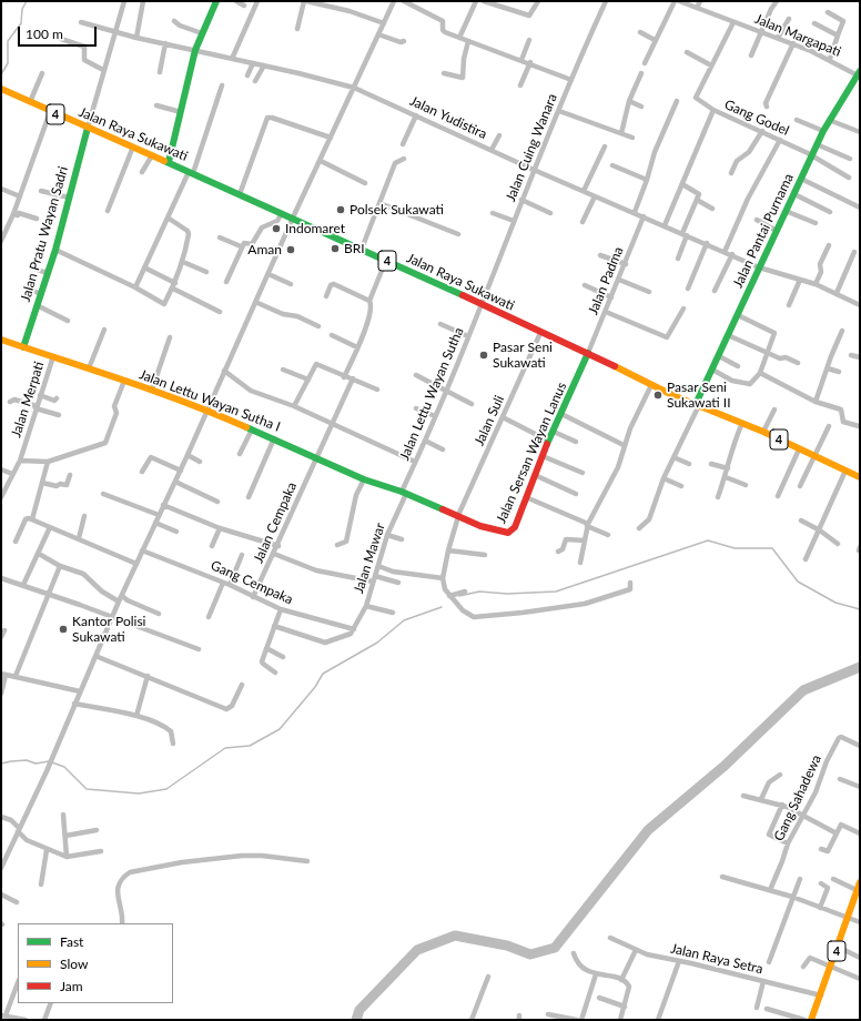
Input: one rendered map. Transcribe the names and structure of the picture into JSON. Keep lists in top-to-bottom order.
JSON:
{
  "streets": {
    "main road": [
      "4",
      "Jalan Raya Sukawati",
      "Jalan Pantai Purnama",
      "Jalan Pratu Wayan Sadri",
      "Jalan Lettu Wayan Sutha I",
      "Jalan Sersan Wayan Lanus"
    ],
    "street": [
      "Jalan Margapati",
      "Jalan Yudistira",
      "Gang Godel",
      "Jalan Cuing Wanara",
      "Jalan Padma",
      "Jalan Lettu Wayan Sutha",
      "Jalan Merpati",
      "Jalan Suli",
      "Jalan Cempaka",
      "Jalan Mawar",
      "Gang Cempaka",
      "Gang Sahadewa",
      "Jalan Raya Setra"
    ]
  },
  "crossings": [
    ["Jalan Margapati", "Jalan Pantai Purnama"],
    ["4", "Jalan Raya Setra"],
    ["Jalan Yudistira", "Jalan Cuing Wanara"],
    ["Jalan Yudistira", "Jalan Pantai Purnama"],
    ["Jalan Yudistira", "Jalan Padma"],
    ["Gang Godel", "Jalan Pantai Purnama"],
    ["Jalan Raya Sukawati", "Jalan Cuing Wanara"],
    ["Jalan Raya Sukawati", "Jalan Pantai Purnama"],
    ["Jalan Raya Sukawati", "Jalan Pratu Wayan Sadri"],
    ["Jalan Raya Sukawati", "Jalan Padma"],
    ["Jalan Raya Sukawati", "Jalan Lettu Wayan Sutha"],
    ["Jalan Raya Sukawati", "Jalan Suli"],
    ["Jalan Raya Sukawati", "Jalan Sersan Wayan Lanus"],
    ["Jalan Cuing Wanara", "Jalan Lettu Wayan Sutha"],
    ["Jalan Pratu Wayan Sadri", "Jalan Lettu Wayan Sutha I"],
    ["Jalan Padma", "Jalan Sersan Wayan Lanus"],
    ["Jalan Lettu Wayan Sutha", "Jalan Lettu Wayan Sutha I"],
    ["Jalan Lettu Wayan Sutha", "Jalan Sersan Wayan Lanus"],
    ["Jalan Lettu Wayan Sutha", "Jalan Mawar"],
    ["Jalan Merpati", "Jalan Lettu Wayan Sutha I"],
    ["Jalan Lettu Wayan Sutha I", "Jalan Sersan Wayan Lanus"],
    ["Jalan Lettu Wayan Sutha I", "Jalan Cempaka"],
    ["Jalan Lettu Wayan Sutha I", "Jalan Mawar"],
    ["Jalan Suli", "Jalan Sersan Wayan Lanus"],
    ["Jalan Sersan Wayan Lanus", "Jalan Mawar"],
    ["Jalan Cempaka", "Gang Cempaka"],
    ["Jalan Mawar", "Gang Cempaka"]
  ],
  "places": [
    "Polsek Sukawati",
    "Indomaret",
    "BRI",
    "Aman",
    "Pasar Seni Sukawati",
    "Pasar Seni Sukawati II",
    "Kantor Polisi Sukawati"
  ],
  "legend": ["Fast", "Slow", "Jam"],
  "scale_bar": "100 m"
}
